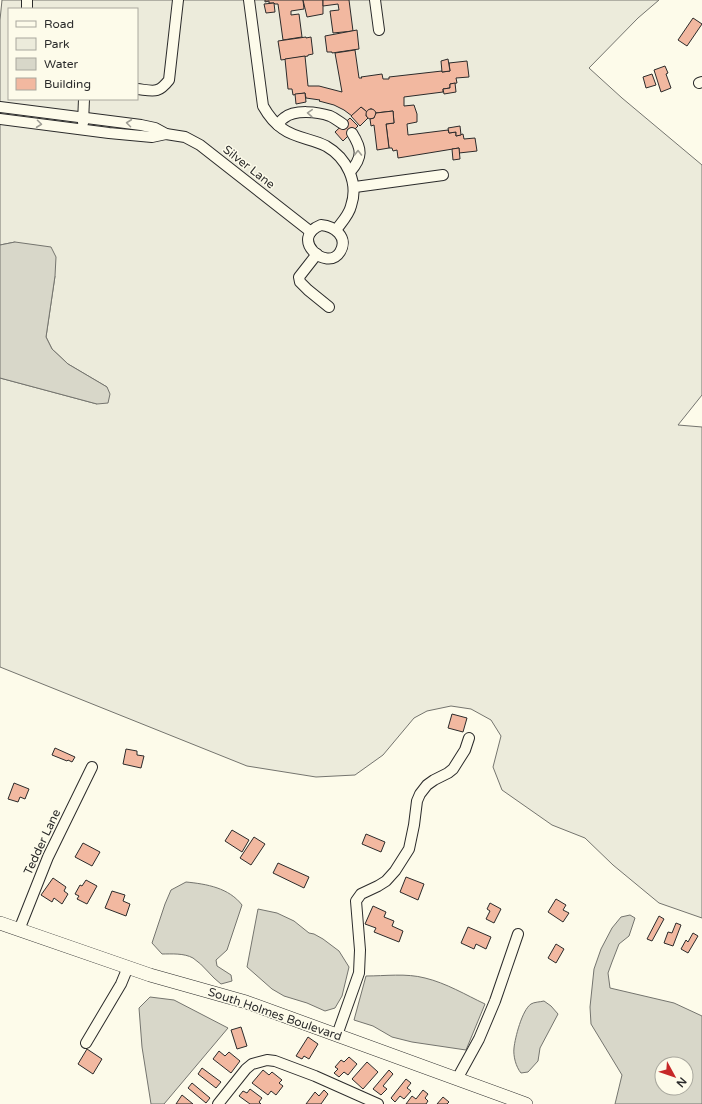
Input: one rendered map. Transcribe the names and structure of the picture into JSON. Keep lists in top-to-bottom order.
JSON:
{
  "streets": {
    "main road": ["South Holmes Boulevard"],
    "street": ["Silver Lane", "Tedder Lane"]
  },
  "crossings": [
    ["Tedder Lane", "South Holmes Boulevard"]
  ],
  "legend": [
    "Road",
    "Park",
    "Water",
    "Building"
  ],
  "north": "bottom right"
}
